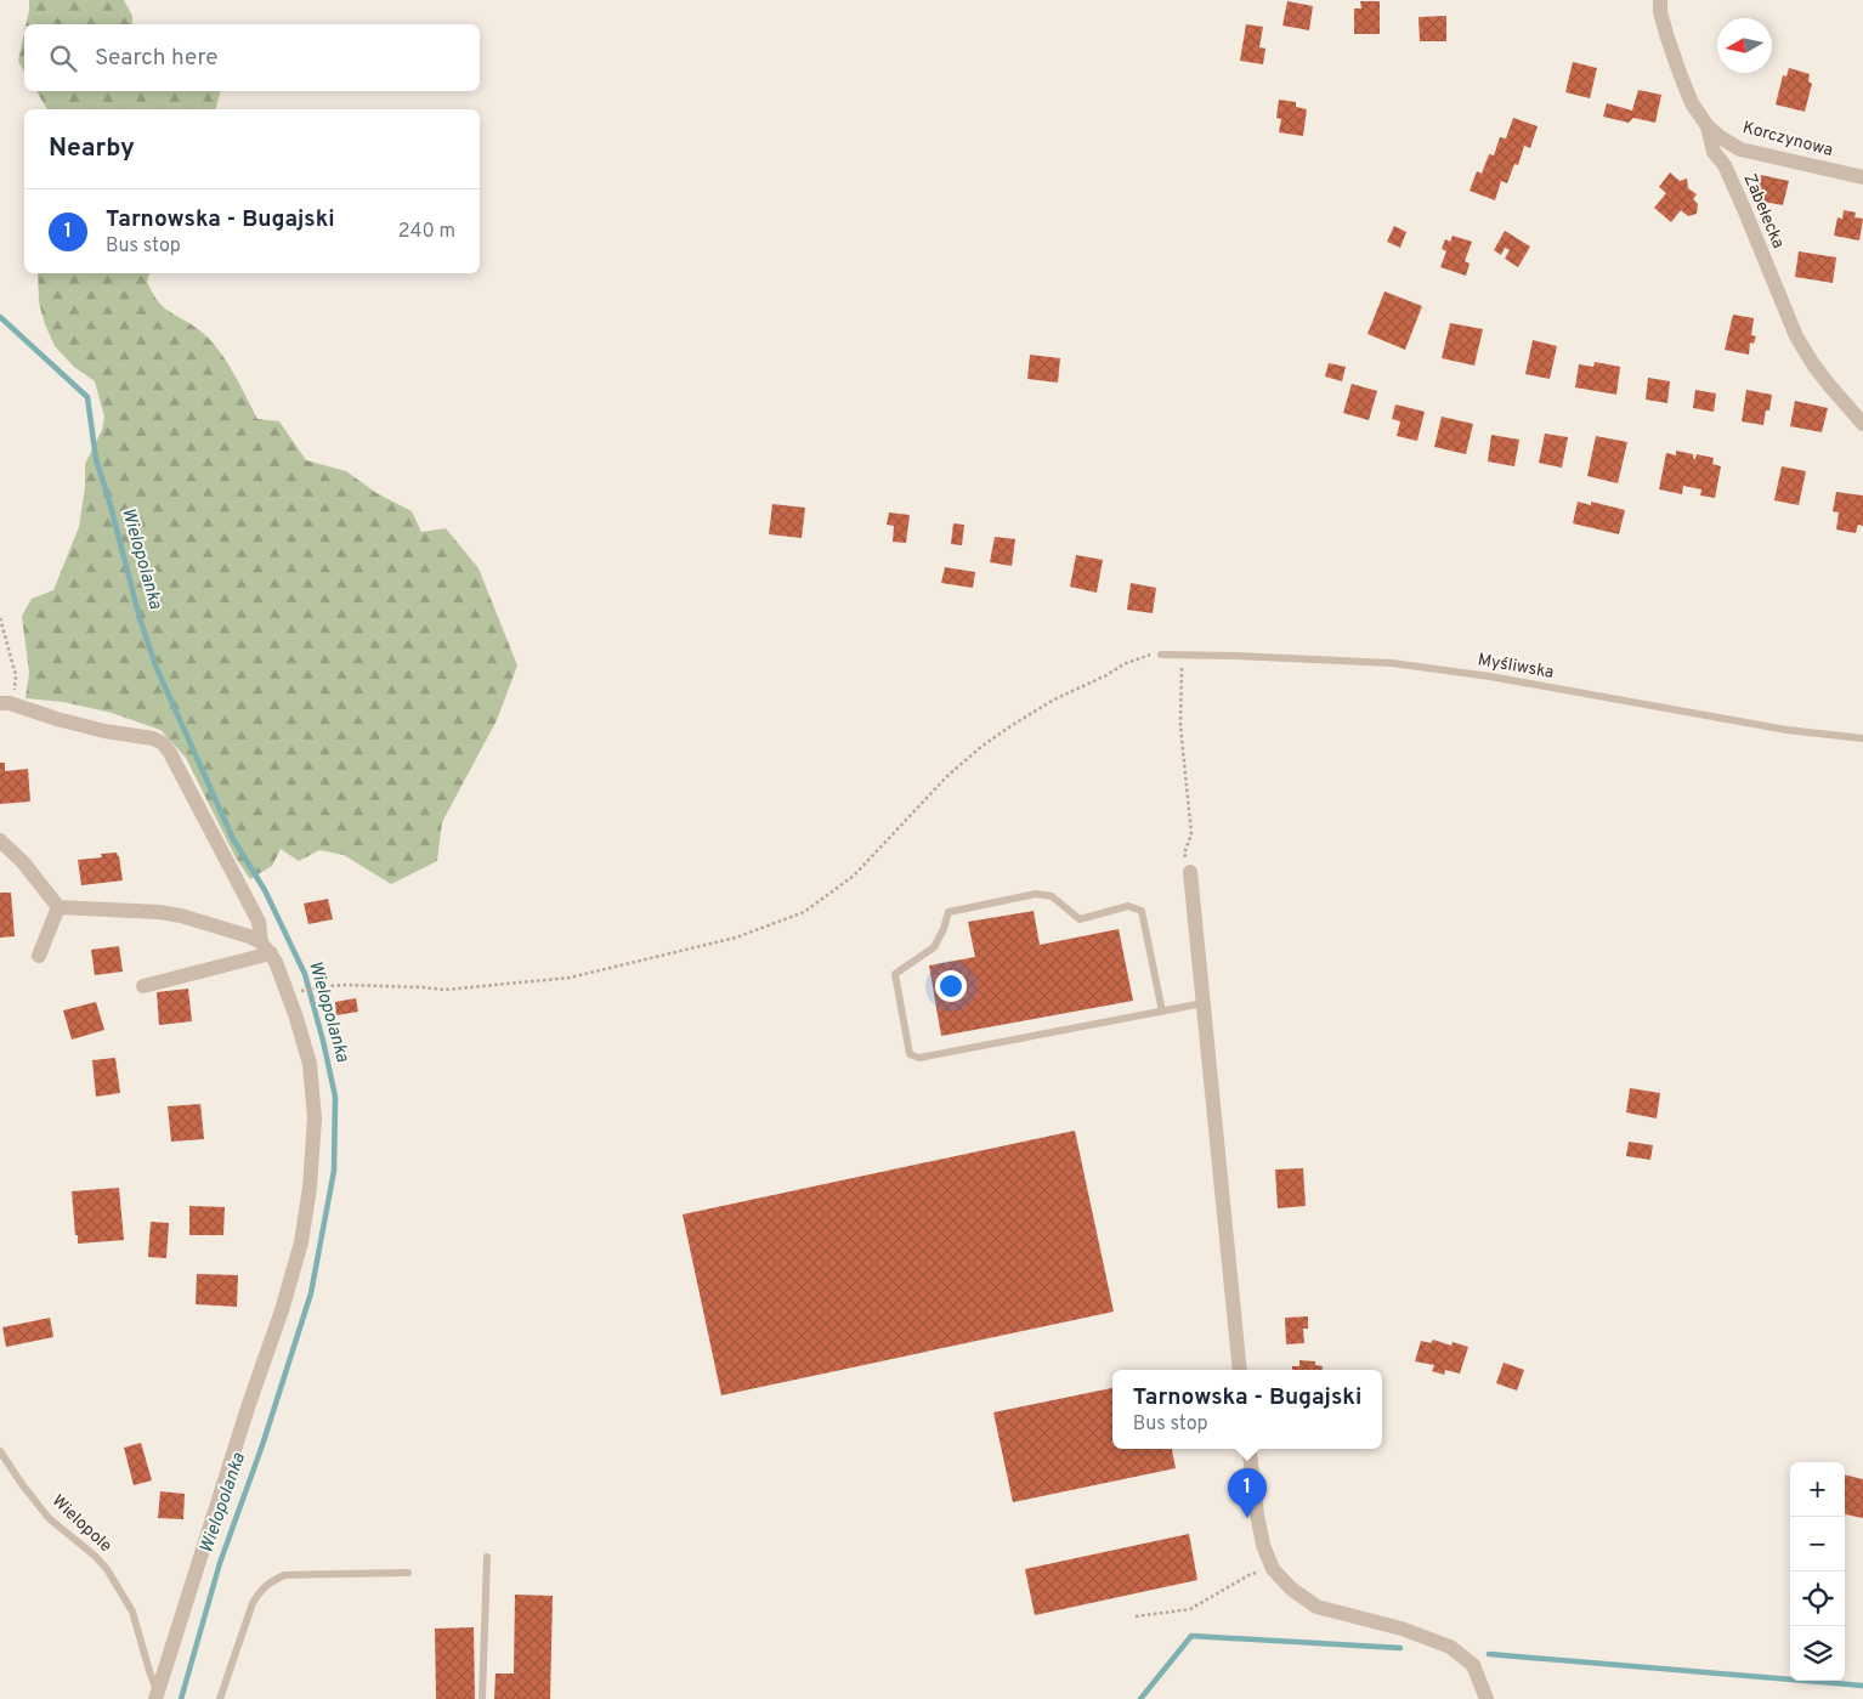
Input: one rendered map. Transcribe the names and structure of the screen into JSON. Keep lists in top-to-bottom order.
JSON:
{
  "streets": {
    "street": ["Korczynowa", "Zabełecka"],
    "lane": ["Myśliwska", "Wielopole"]
  },
  "crossings": [
    ["Korczynowa", "Zabełecka"]
  ],
  "water": ["Wielopolanka"],
  "north": "left",
  "page": {
    "search": "Search here",
    "heading": "Nearby",
    "list": [
      {
        "mark": "1",
        "name": "Tarnowska - Bugajski",
        "note": "Bus stop",
        "value": "240 m"
      }
    ],
    "popup": ["Tarnowska - Bugajski", "Bus stop"],
    "map_buttons": ["+", "−"],
    "pins": "1"
  }
}
